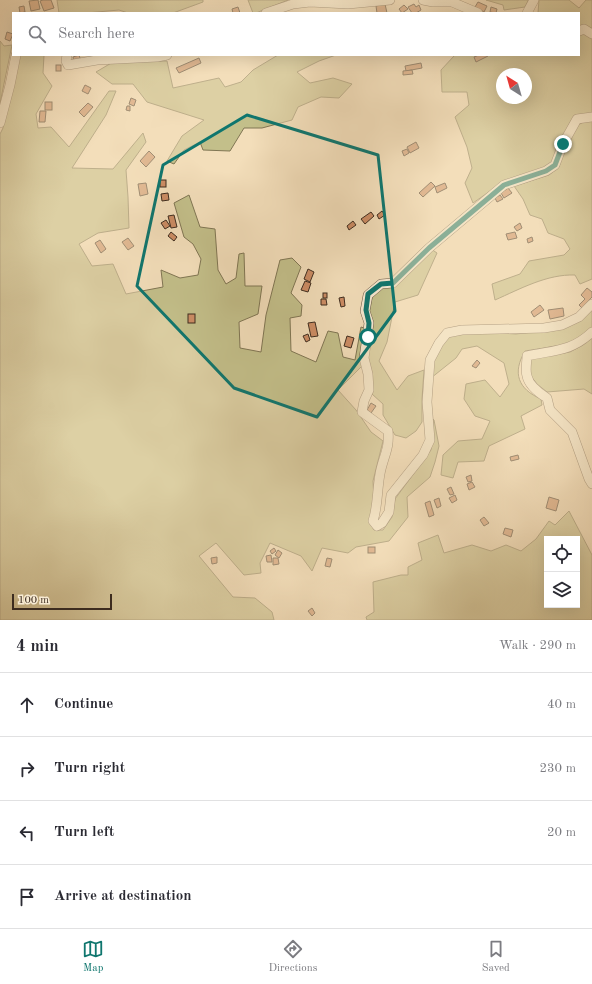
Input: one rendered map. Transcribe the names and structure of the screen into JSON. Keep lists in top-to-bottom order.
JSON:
{
  "scale_bar": "100 m",
  "north": "top left",
  "page": {
    "search": "Search here",
    "scale": "100 m",
    "heading": ["4 min", "Walk · 290 m"],
    "list": [
      ["Continue", "40 m"],
      ["Turn right", "230 m"],
      ["Turn left", "20 m"],
      "Arrive at destination"
    ],
    "nav": ["Map", "Directions", "Saved"]
  }
}
